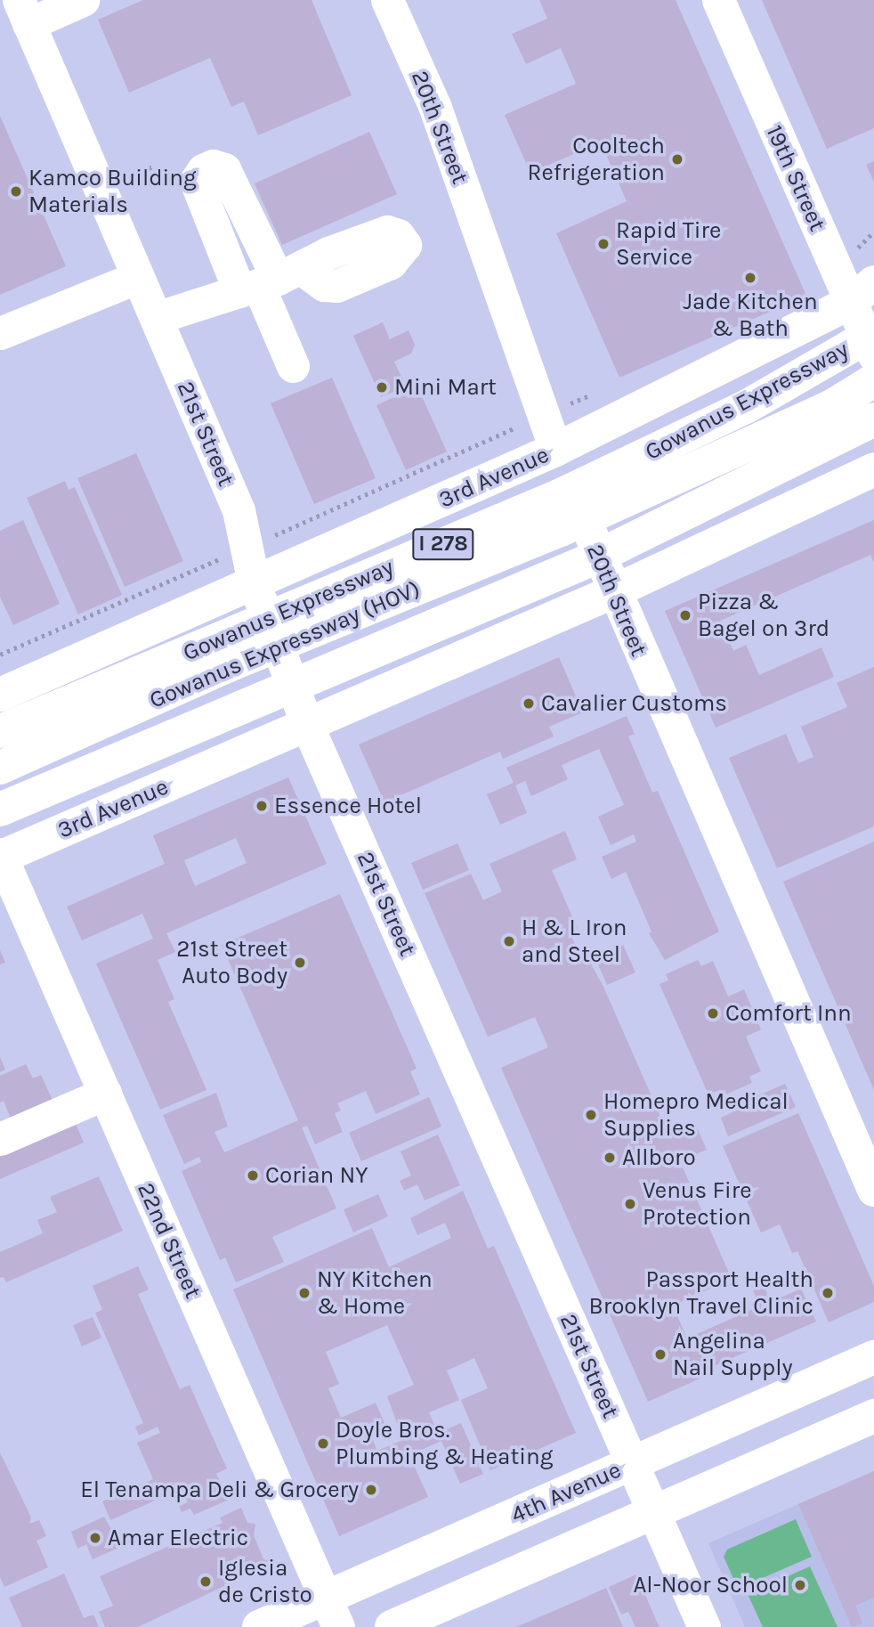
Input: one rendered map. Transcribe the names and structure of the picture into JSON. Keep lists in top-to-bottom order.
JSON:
{
  "streets": {
    "main road": [
      "20th Street",
      "Gowanus Expressway",
      "3rd Avenue",
      "I 278",
      "Gowanus Expressway (HOV)",
      "4th Avenue"
    ],
    "street": ["19th Street", "21st Street", "22nd Street"]
  },
  "crossings": [
    ["20th Street", "3rd Avenue"],
    ["19th Street", "3rd Avenue"],
    ["21st Street", "3rd Avenue"],
    ["21st Street", "4th Avenue"],
    ["3rd Avenue", "22nd Street"],
    ["22nd Street", "4th Avenue"]
  ],
  "places": [
    "Cooltech Refrigeration",
    "Kamco Building Materials",
    "Rapid Tire Service",
    "Jade Kitchen & Bath",
    "Mini Mart",
    "Pizza & Bagel on 3rd",
    "Cavalier Customs",
    "Essence Hotel",
    "H & L Iron and Steel",
    "21st Street Auto Body",
    "Comfort Inn",
    "Homepro Medical Supplies",
    "Allboro",
    "Corian NY",
    "Venus Fire Protection",
    "NY Kitchen & Home",
    "Passport Health Brooklyn Travel Clinic",
    "Angelina Nail Supply",
    "Doyle Bros. Plumbing & Heating",
    "El Tenampa Deli & Grocery",
    "Amar Electric",
    "Iglesia de Cristo",
    "Al-Noor School"
  ]
}
